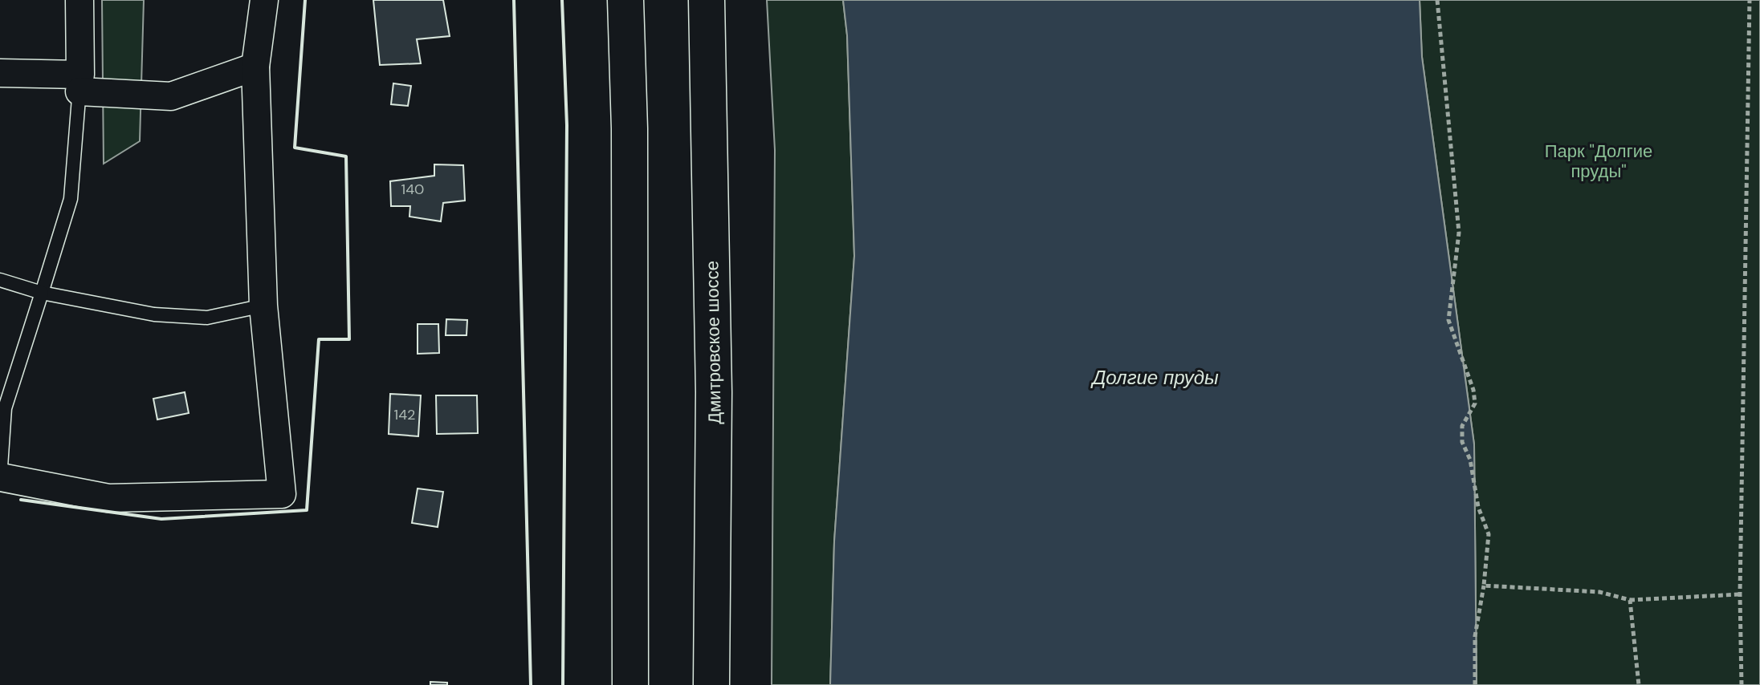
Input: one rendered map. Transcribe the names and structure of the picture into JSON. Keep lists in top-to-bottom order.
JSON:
{
  "streets": {
    "highway": ["Дмитровское шоссе"]
  },
  "water": ["Долгие пруды"],
  "parks": ["Парк \"Долгие пруды\""],
  "house_numbers": ["140", "142"]
}
